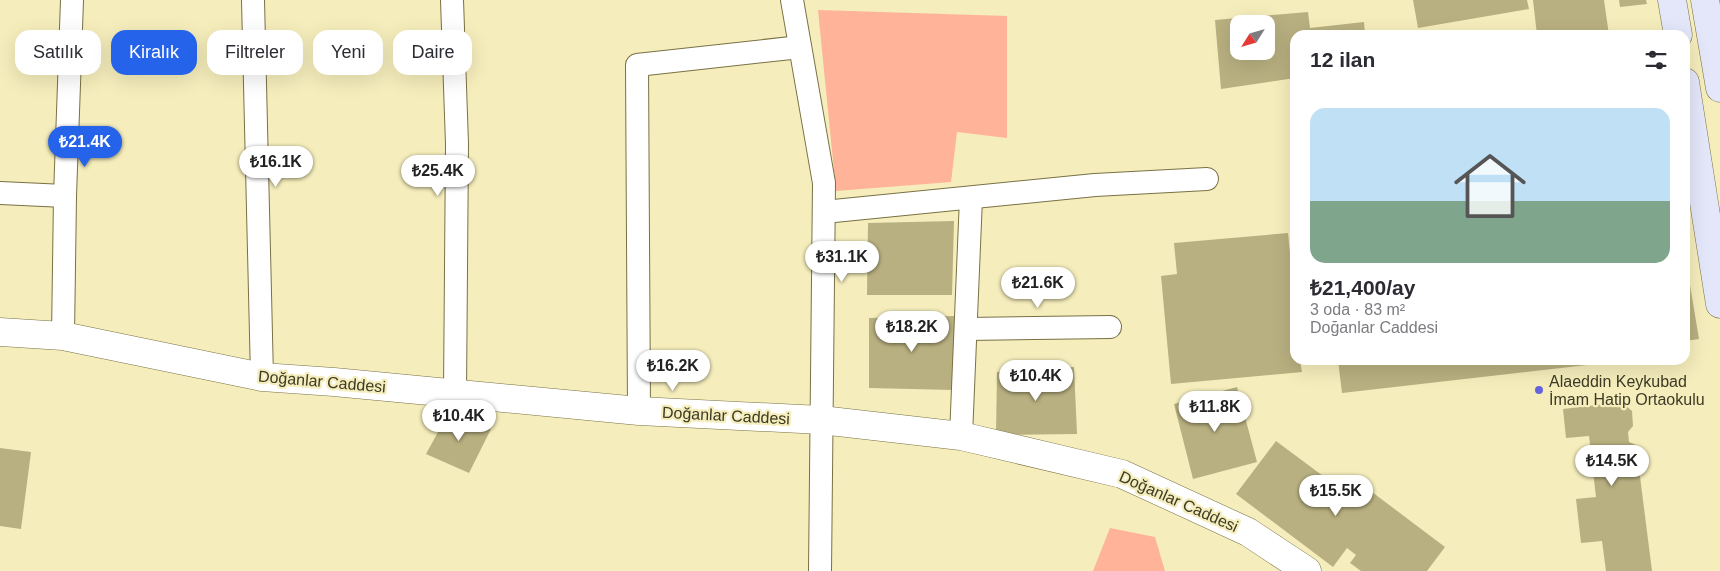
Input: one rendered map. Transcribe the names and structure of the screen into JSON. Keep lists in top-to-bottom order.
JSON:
{
  "streets": {
    "street": ["Doğanlar Caddesi"]
  },
  "places": ["Alaeddin Keykubad İmam Hatip Ortaokulu"],
  "north": "bottom left",
  "page": {
    "chip": [
      "Satılık",
      "Kiralık",
      "Filtreler",
      "Yeni",
      "Daire"
    ],
    "heading": "12 ilan",
    "list": [
      {
        "name": "₺21,400/ay",
        "note": "3 oda · 83 m² · Doğanlar Caddesi"
      }
    ],
    "price": [
      "₺21.4K",
      "₺16.1K",
      "₺25.4K",
      "₺31.1K",
      "₺21.6K",
      "₺18.2K",
      "₺16.2K",
      "₺10.4K",
      "₺11.8K",
      "₺10.4K",
      "₺14.5K",
      "₺15.5K"
    ]
  }
}
